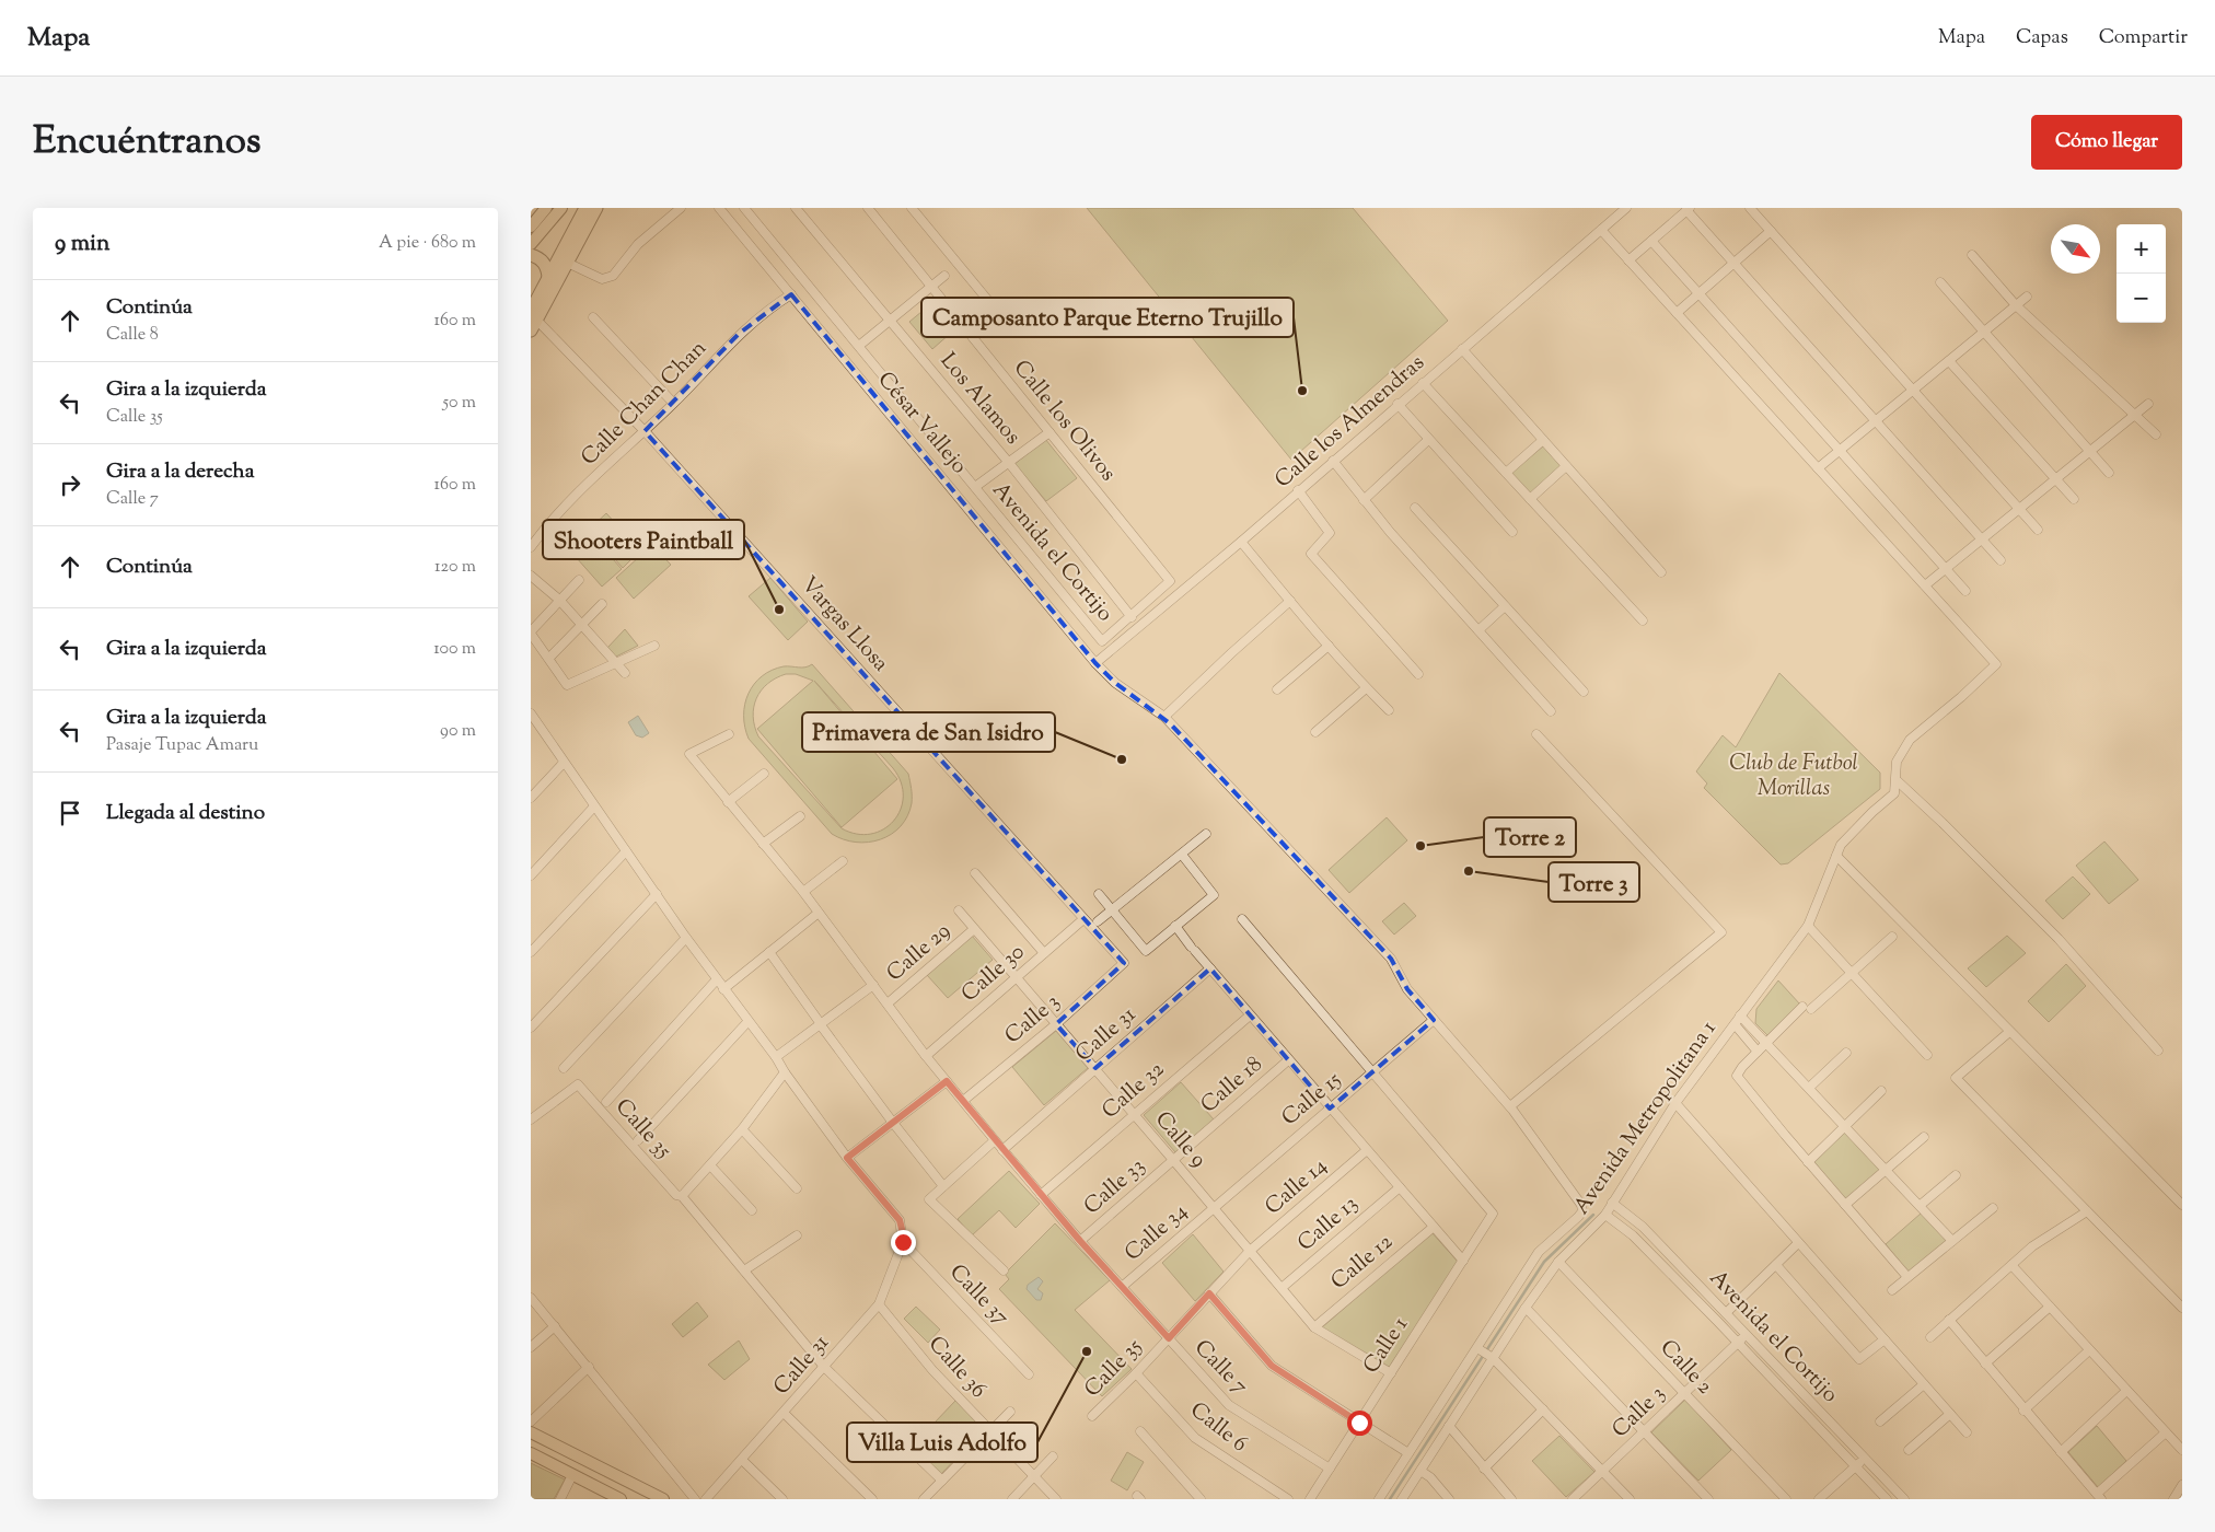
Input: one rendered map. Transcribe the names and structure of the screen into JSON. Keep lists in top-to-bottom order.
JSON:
{
  "streets": {
    "street": [
      "Los Alamos",
      "Calle Chan Chan",
      "Calle los Olivos",
      "Calle los Almendras",
      "César Vallejo",
      "Avenida el Cortijo",
      "Vargas Llosa",
      "Calle 29",
      "Calle 30",
      "Calle 3",
      "Calle 31",
      "Calle 18",
      "Calle 32",
      "Calle 15",
      "Avenida Metropolitana 1",
      "Calle 35",
      "Calle 9",
      "Calle 33",
      "Calle 14",
      "Calle 13",
      "Calle 34",
      "Calle 12",
      "Calle 37",
      "Calle 1",
      "Calle 36",
      "Calle 7",
      "Calle 2",
      "Calle 6"
    ]
  },
  "crossings": [
    ["Los Alamos", "Calle los Olivos"],
    ["Los Alamos", "Avenida el Cortijo"],
    ["Calle Chan Chan", "César Vallejo"],
    ["Calle Chan Chan", "Vargas Llosa"],
    ["Calle los Olivos", "Avenida el Cortijo"],
    ["Calle los Almendras", "César Vallejo"],
    ["César Vallejo", "Calle 15"],
    ["Avenida el Cortijo", "Calle 3"],
    ["Avenida el Cortijo", "Avenida Metropolitana 1"],
    ["Vargas Llosa", "Calle 30"],
    ["Vargas Llosa", "Calle 3"],
    ["Calle 29", "Calle 9"],
    ["Calle 29", "Calle 7"],
    ["Calle 30", "Calle 9"],
    ["Calle 30", "Calle 7"],
    ["Calle 3", "Calle 9"],
    ["Calle 3", "Calle 7"],
    ["Calle 3", "Calle 2"],
    ["Calle 31", "Calle 35"],
    ["Calle 31", "Calle 9"],
    ["Calle 31", "Calle 37"],
    ["Calle 31", "Calle 36"],
    ["Calle 31", "Calle 7"],
    ["Calle 18", "Calle 9"],
    ["Calle 18", "Calle 33"],
    ["Calle 32", "Calle 9"],
    ["Calle 32", "Calle 7"],
    ["Calle 15", "Calle 9"],
    ["Calle 15", "Calle 34"],
    ["Calle 15", "Calle 1"],
    ["Avenida Metropolitana 1", "Calle 2"],
    ["Calle 35", "Calle 9"],
    ["Calle 35", "Calle 14"],
    ["Calle 35", "Calle 7"],
    ["Calle 35", "Calle 6"],
    ["Calle 9", "Calle 33"],
    ["Calle 9", "Calle 14"],
    ["Calle 9", "Calle 13"],
    ["Calle 9", "Calle 34"],
    ["Calle 9", "Calle 12"],
    ["Calle 9", "Calle 1"],
    ["Calle 33", "Calle 7"],
    ["Calle 34", "Calle 7"],
    ["Calle 1", "Calle 7"]
  ],
  "parks": ["Club de Futbol Morillas"],
  "places": [
    "Camposanto Parque Eterno Trujillo",
    "Shooters Paintball",
    "Primavera de San Isidro",
    "Torre 2",
    "Torre 3",
    "Villa Luis Adolfo"
  ],
  "north": "bottom right",
  "page": {
    "header": "Mapa",
    "nav": ["Mapa", "Capas", "Compartir"],
    "title": "Encuéntranos",
    "buttons": "Cómo llegar",
    "heading": ["9 min", "A pie · 680 m"],
    "map_buttons": ["+", "−"],
    "list": [
      ["Continúa", "Calle 8", "160 m"],
      ["Gira a la izquierda", "Calle 35", "50 m"],
      ["Gira a la derecha", "Calle 7", "160 m"],
      ["Continúa", "120 m"],
      ["Gira a la izquierda", "100 m"],
      ["Gira a la izquierda", "Pasaje Tupac Amaru", "90 m"],
      "Llegada al destino"
    ]
  }
}
